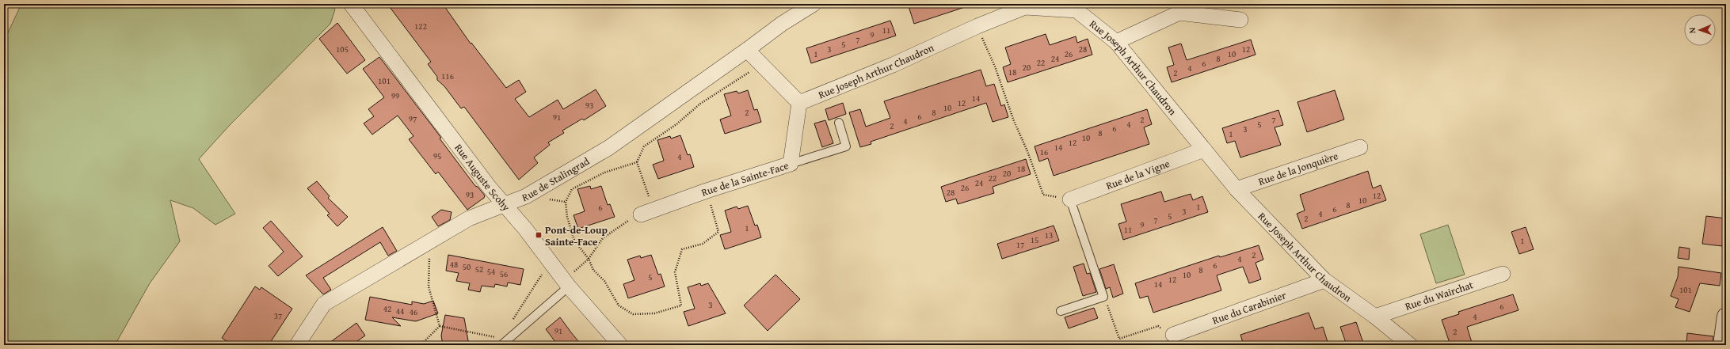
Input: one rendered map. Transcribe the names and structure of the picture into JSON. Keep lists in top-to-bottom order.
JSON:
{
  "streets": {
    "street": [
      "Rue Joseph Arthur Chaudron",
      "Rue de la Jonquière",
      "Rue de la Vigne",
      "Rue Auguste Scohy",
      "Rue de Stalingrad",
      "Rue de la Sainte-Face",
      "Rue du Wairchat",
      "Rue du Carabinier"
    ]
  },
  "crossings": [
    ["Rue Joseph Arthur Chaudron", "Rue de la Jonquière"],
    ["Rue Joseph Arthur Chaudron", "Rue de la Vigne"],
    ["Rue Joseph Arthur Chaudron", "Rue de la Sainte-Face"],
    ["Rue Joseph Arthur Chaudron", "Rue du Wairchat"],
    ["Rue Joseph Arthur Chaudron", "Rue du Carabinier"],
    ["Rue Auguste Scohy", "Rue de Stalingrad"]
  ],
  "places": {
    "transit": ["Pont-de-Loup Sainte-Face"]
  },
  "house_numbers": [
    "122",
    "11",
    "9",
    "7",
    "5",
    "105",
    "3",
    "28",
    "12",
    "1",
    "26",
    "10",
    "24",
    "8",
    "22",
    "6",
    "20",
    "4",
    "18",
    "2",
    "116",
    "101",
    "99",
    "14",
    "12",
    "93",
    "10",
    "2",
    "8",
    "6",
    "91",
    "97",
    "2",
    "7",
    "4",
    "4",
    "5",
    "2",
    "6",
    "3",
    "8",
    "1",
    "10",
    "12",
    "14",
    "16",
    "95",
    "4",
    "18",
    "20",
    "22",
    "24",
    "26",
    "28",
    "93",
    "12",
    "10",
    "8",
    "1",
    "6",
    "6",
    "3",
    "4",
    "5",
    "2",
    "7",
    "9",
    "1",
    "11",
    "13",
    "15",
    "1",
    "17",
    "2",
    "4",
    "48",
    "6",
    "50",
    "52",
    "8",
    "54",
    "56",
    "10",
    "5",
    "12",
    "14",
    "101",
    "3",
    "6",
    "42",
    "44",
    "46",
    "37",
    "4",
    "91",
    "2"
  ],
  "north": "left"
}
